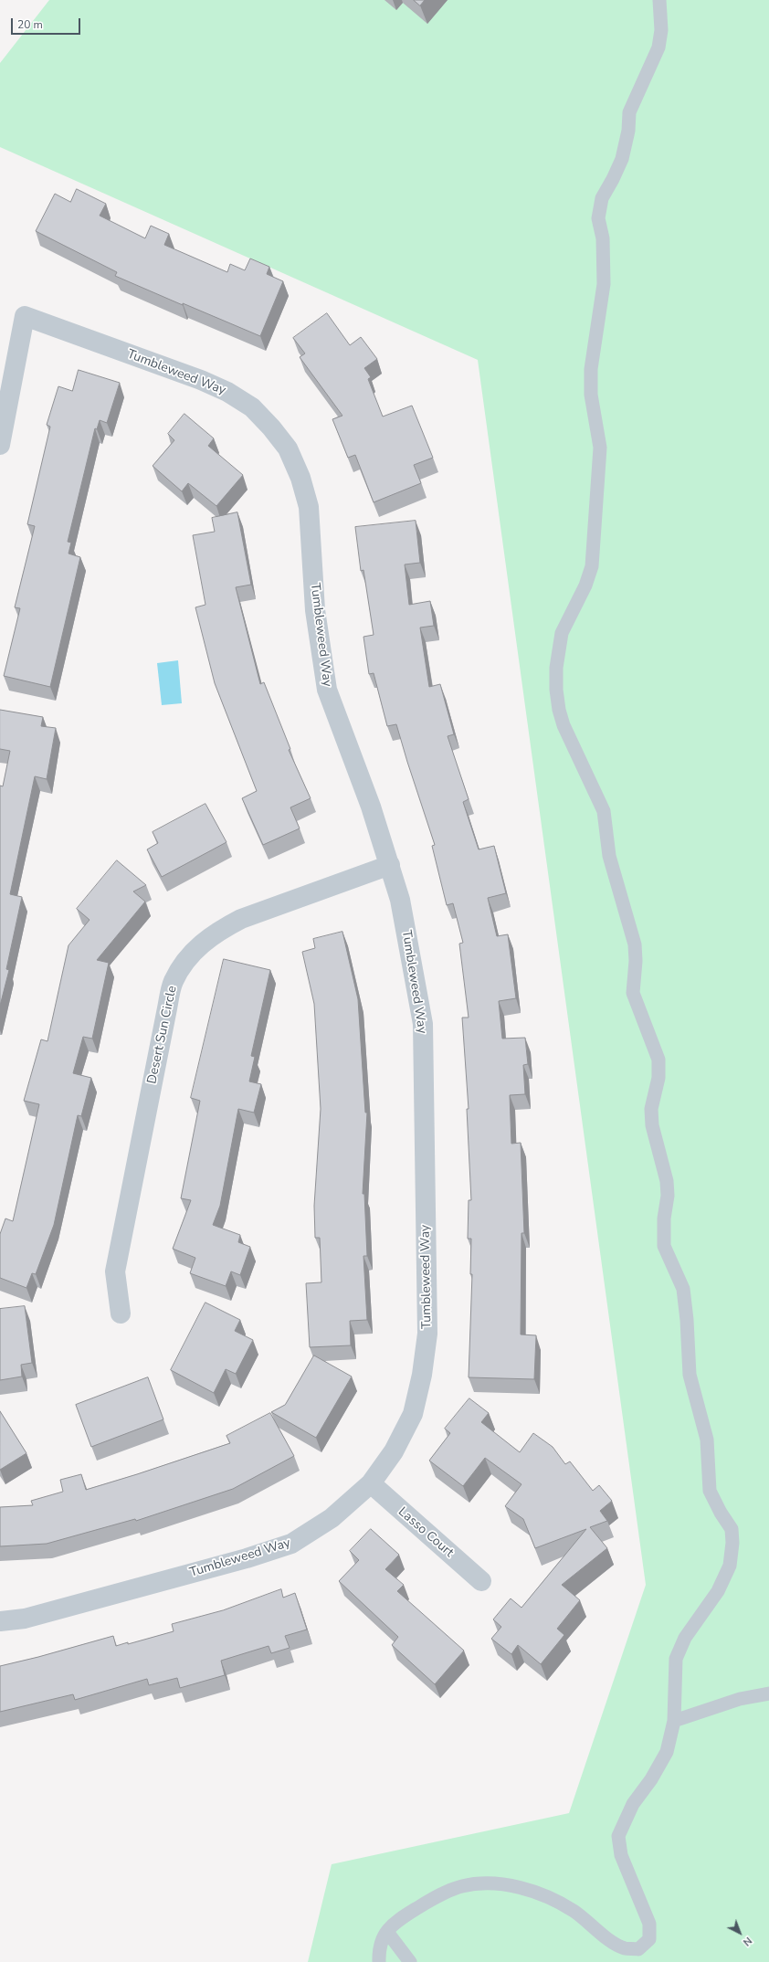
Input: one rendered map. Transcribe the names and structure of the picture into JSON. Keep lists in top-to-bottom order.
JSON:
{
  "streets": {
    "street": ["Tumbleweed Way", "Desert Sun Circle", "Lasso Court"]
  },
  "crossings": [
    ["Tumbleweed Way", "Desert Sun Circle"],
    ["Tumbleweed Way", "Lasso Court"]
  ],
  "scale_bar": "20 m",
  "north": "bottom right"
}
